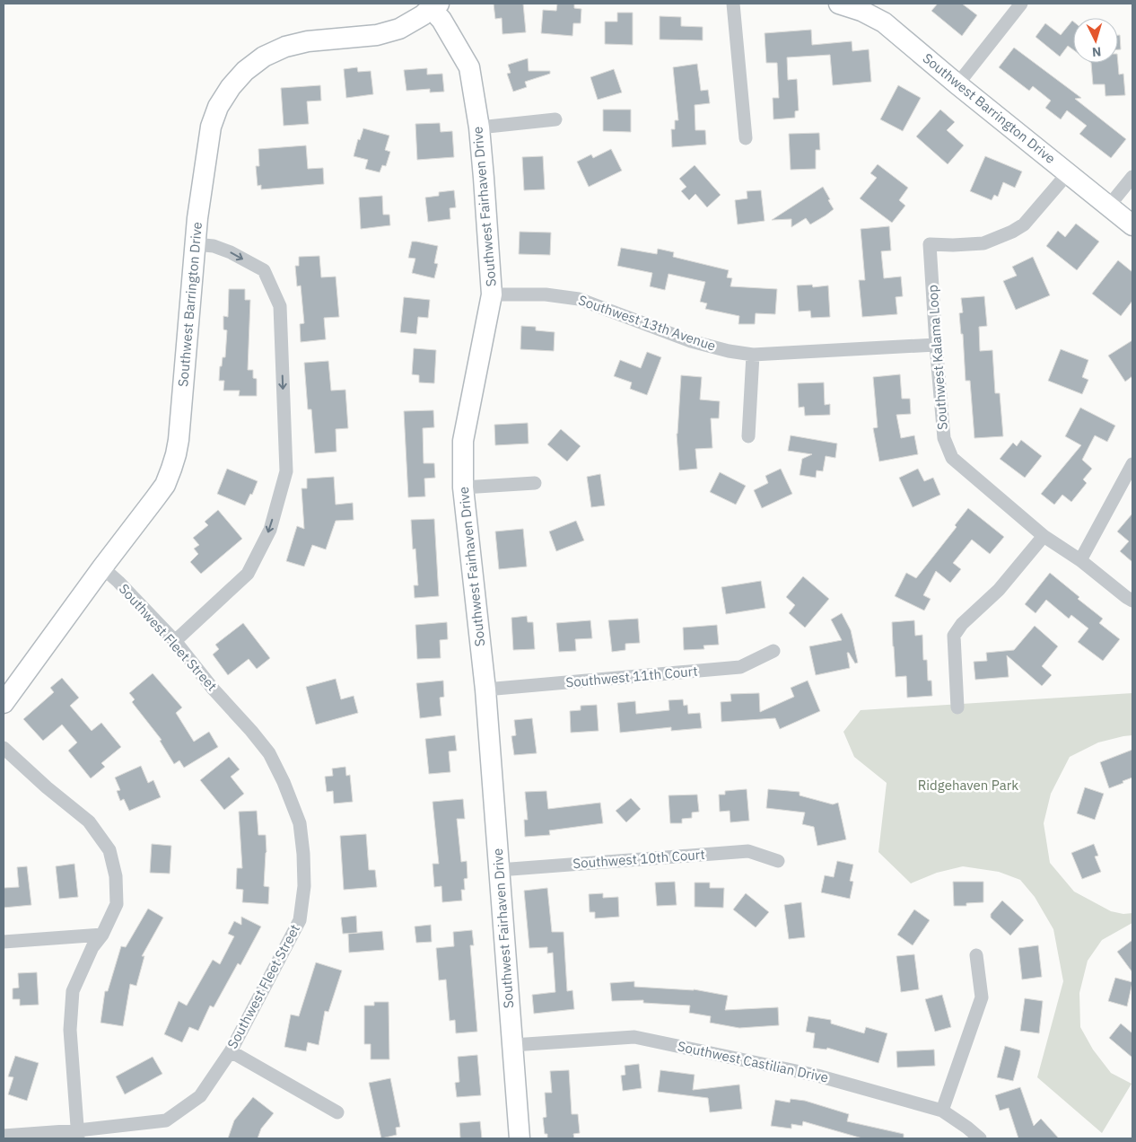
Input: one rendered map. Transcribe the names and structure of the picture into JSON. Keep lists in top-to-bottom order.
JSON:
{
  "streets": {
    "street": [
      "Southwest Barrington Drive",
      "Southwest Fairhaven Drive",
      "Southwest 13th Avenue",
      "Southwest Kalama Loop",
      "Southwest Fleet Street",
      "Southwest 11th Court",
      "Southwest 10th Court",
      "Southwest Castilian Drive"
    ]
  },
  "crossings": [
    ["Southwest Barrington Drive", "Southwest Fairhaven Drive"],
    ["Southwest Barrington Drive", "Southwest Kalama Loop"],
    ["Southwest Barrington Drive", "Southwest Fleet Street"],
    ["Southwest Fairhaven Drive", "Southwest 13th Avenue"],
    ["Southwest Fairhaven Drive", "Southwest 11th Court"],
    ["Southwest Fairhaven Drive", "Southwest 10th Court"],
    ["Southwest Fairhaven Drive", "Southwest Castilian Drive"],
    ["Southwest 13th Avenue", "Southwest Kalama Loop"]
  ],
  "parks": ["Ridgehaven Park"],
  "north": "bottom"
}
